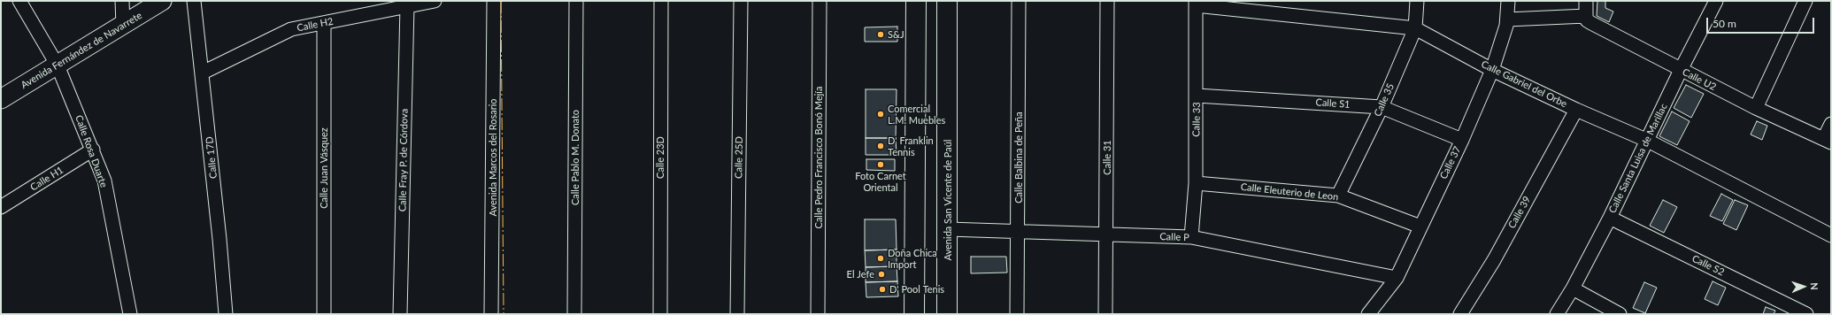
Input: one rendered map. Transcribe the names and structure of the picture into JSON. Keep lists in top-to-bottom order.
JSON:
{
  "streets": {
    "main road": ["Avenida Fernández de Navarrete", "Avenida San Vicente de Paúl"],
    "street": [
      "Calle H2",
      "Calle U2",
      "Calle Gabriel del Orbe",
      "Calle 35",
      "Calle S1",
      "Calle 33",
      "Calle Rosa Duarte",
      "Calle 17D",
      "Avenida Marcos del Rosario",
      "Calle Pablo M. Donato",
      "Calle 23D",
      "Calle 25D",
      "Calle Pedro Francisco Bonó Mejía",
      "Calle Balbina de Peña",
      "Calle 31",
      "Calle Santa Luisa de Marillac",
      "Calle Fray P. de Córdova",
      "Calle 37",
      "Calle Juan Vásquez",
      "Calle H1",
      "Calle Eleuterio de Leon",
      "Calle 39",
      "Calle P",
      "Calle S2"
    ]
  },
  "crossings": [
    ["Calle H2", "Calle 17D"],
    ["Calle H2", "Calle Fray P. de Córdova"],
    ["Calle H2", "Calle Juan Vásquez"],
    ["Avenida Fernández de Navarrete", "Calle Rosa Duarte"],
    ["Calle U2", "Calle Santa Luisa de Marillac"],
    ["Calle Gabriel del Orbe", "Calle 35"],
    ["Calle Gabriel del Orbe", "Calle 33"],
    ["Calle Gabriel del Orbe", "Calle Santa Luisa de Marillac"],
    ["Calle Gabriel del Orbe", "Calle 37"],
    ["Calle Gabriel del Orbe", "Calle 39"],
    ["Calle 35", "Calle S1"],
    ["Calle 35", "Calle Eleuterio de Leon"],
    ["Calle S1", "Calle 33"],
    ["Calle S1", "Calle 37"],
    ["Calle 33", "Calle Eleuterio de Leon"],
    ["Calle 33", "Calle P"],
    ["Calle Rosa Duarte", "Calle H1"],
    ["Calle Balbina de Peña", "Calle P"],
    ["Calle 31", "Calle P"],
    ["Calle Santa Luisa de Marillac", "Calle S2"],
    ["Calle 37", "Calle Eleuterio de Leon"],
    ["Calle 37", "Calle P"],
    ["Avenida San Vicente de Paúl", "Calle P"]
  ],
  "places": [
    "S&J",
    "Comercial L.M. Muebles",
    "D' Franklin Tennis",
    "Foto Carnet Oriental",
    "Doña Chica Import",
    "El Jefe",
    "D' Pool Tenis"
  ],
  "scale_bar": "50 m",
  "north": "right"
}
